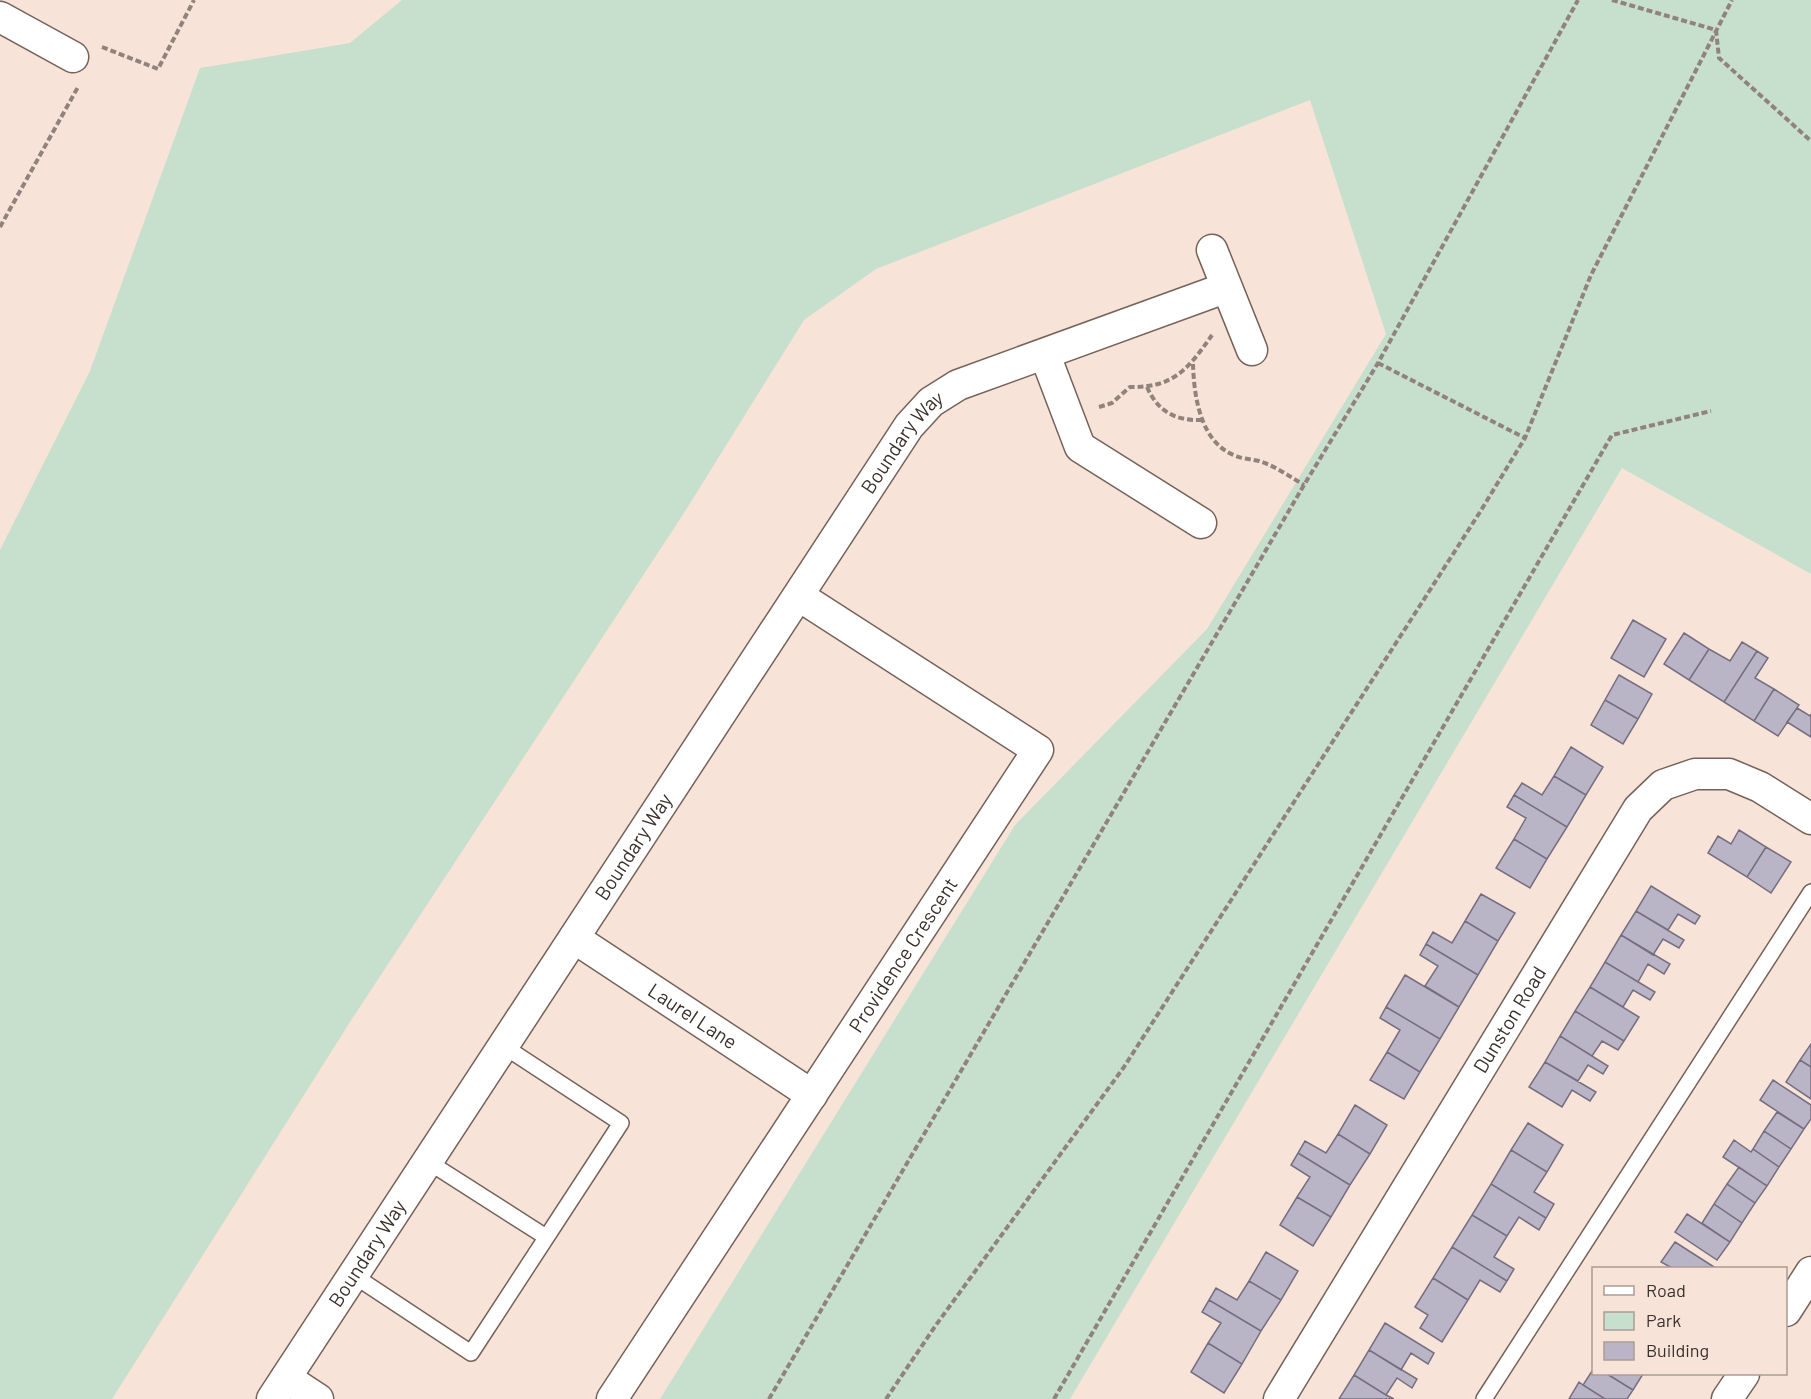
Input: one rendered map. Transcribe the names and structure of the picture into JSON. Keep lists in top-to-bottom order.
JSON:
{
  "streets": {
    "street": [
      "Boundary Way",
      "Providence Crescent",
      "Laurel Lane",
      "Dunston Road"
    ]
  },
  "crossings": [
    ["Boundary Way", "Providence Crescent"],
    ["Boundary Way", "Laurel Lane"],
    ["Providence Crescent", "Laurel Lane"]
  ],
  "legend": ["Road", "Park", "Building"]
}
